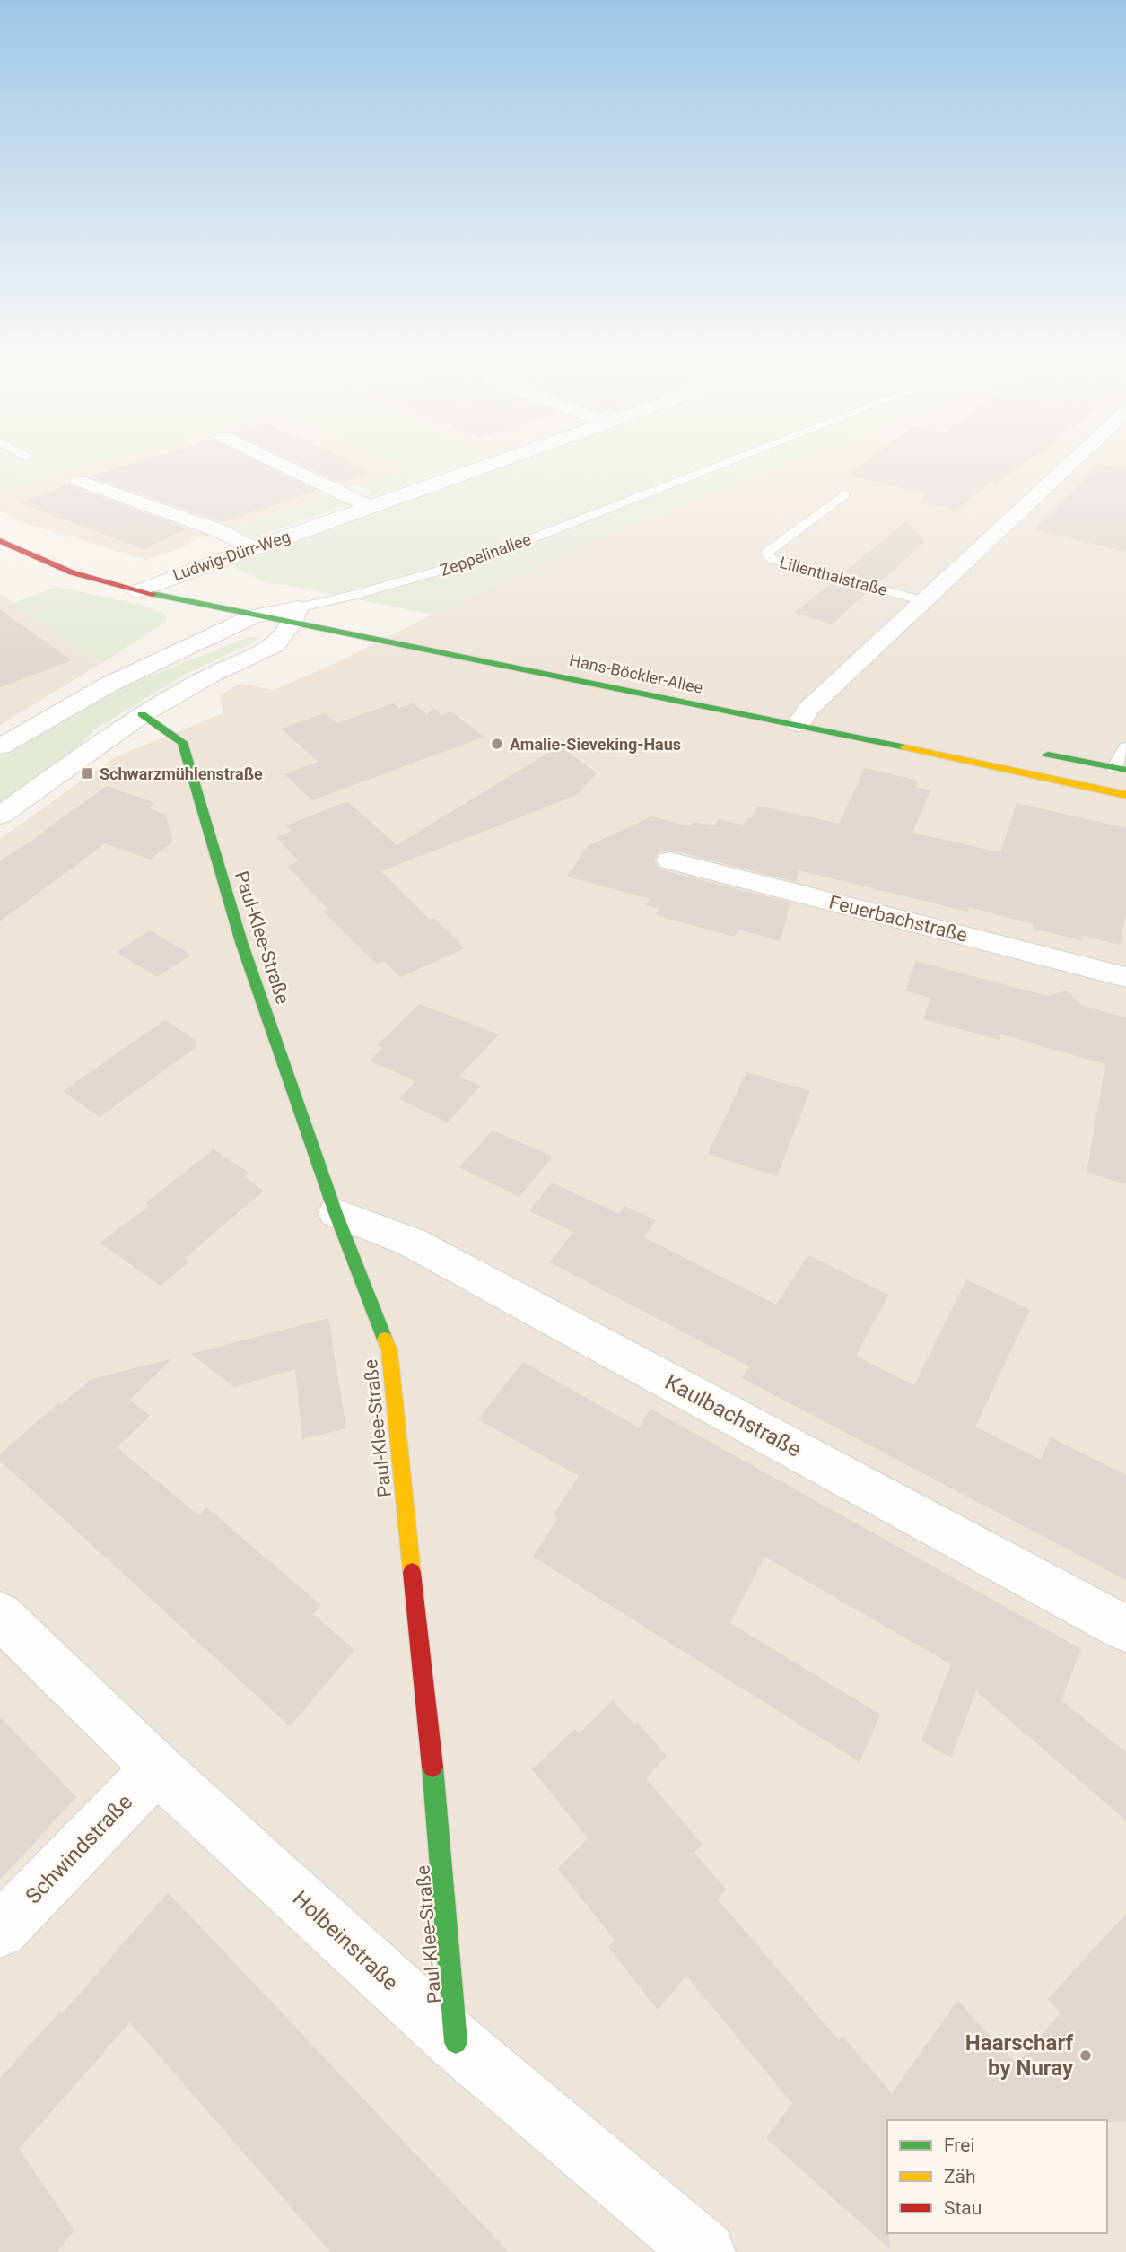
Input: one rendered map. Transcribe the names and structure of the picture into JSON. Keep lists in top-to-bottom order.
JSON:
{
  "streets": {
    "street": [
      "Zeppelinallee",
      "Ludwig-Dürr-Weg",
      "Lilienthalstraße",
      "Hans-Böckler-Allee",
      "Feuerbachstraße",
      "Paul-Klee-Straße",
      "Kaulbachstraße",
      "Schwindstraße",
      "Holbeinstraße"
    ]
  },
  "crossings": [
    ["Zeppelinallee", "Hans-Böckler-Allee"],
    ["Lilienthalstraße", "Hans-Böckler-Allee"],
    ["Paul-Klee-Straße", "Kaulbachstraße"],
    ["Paul-Klee-Straße", "Holbeinstraße"],
    ["Schwindstraße", "Holbeinstraße"]
  ],
  "places": {
    "other": ["Amalie-Sieveking-Haus", "Haarscharf by Nuray"],
    "transit": ["Schwarzmühlenstraße"]
  },
  "legend": ["Frei", "Zäh", "Stau"]
}
